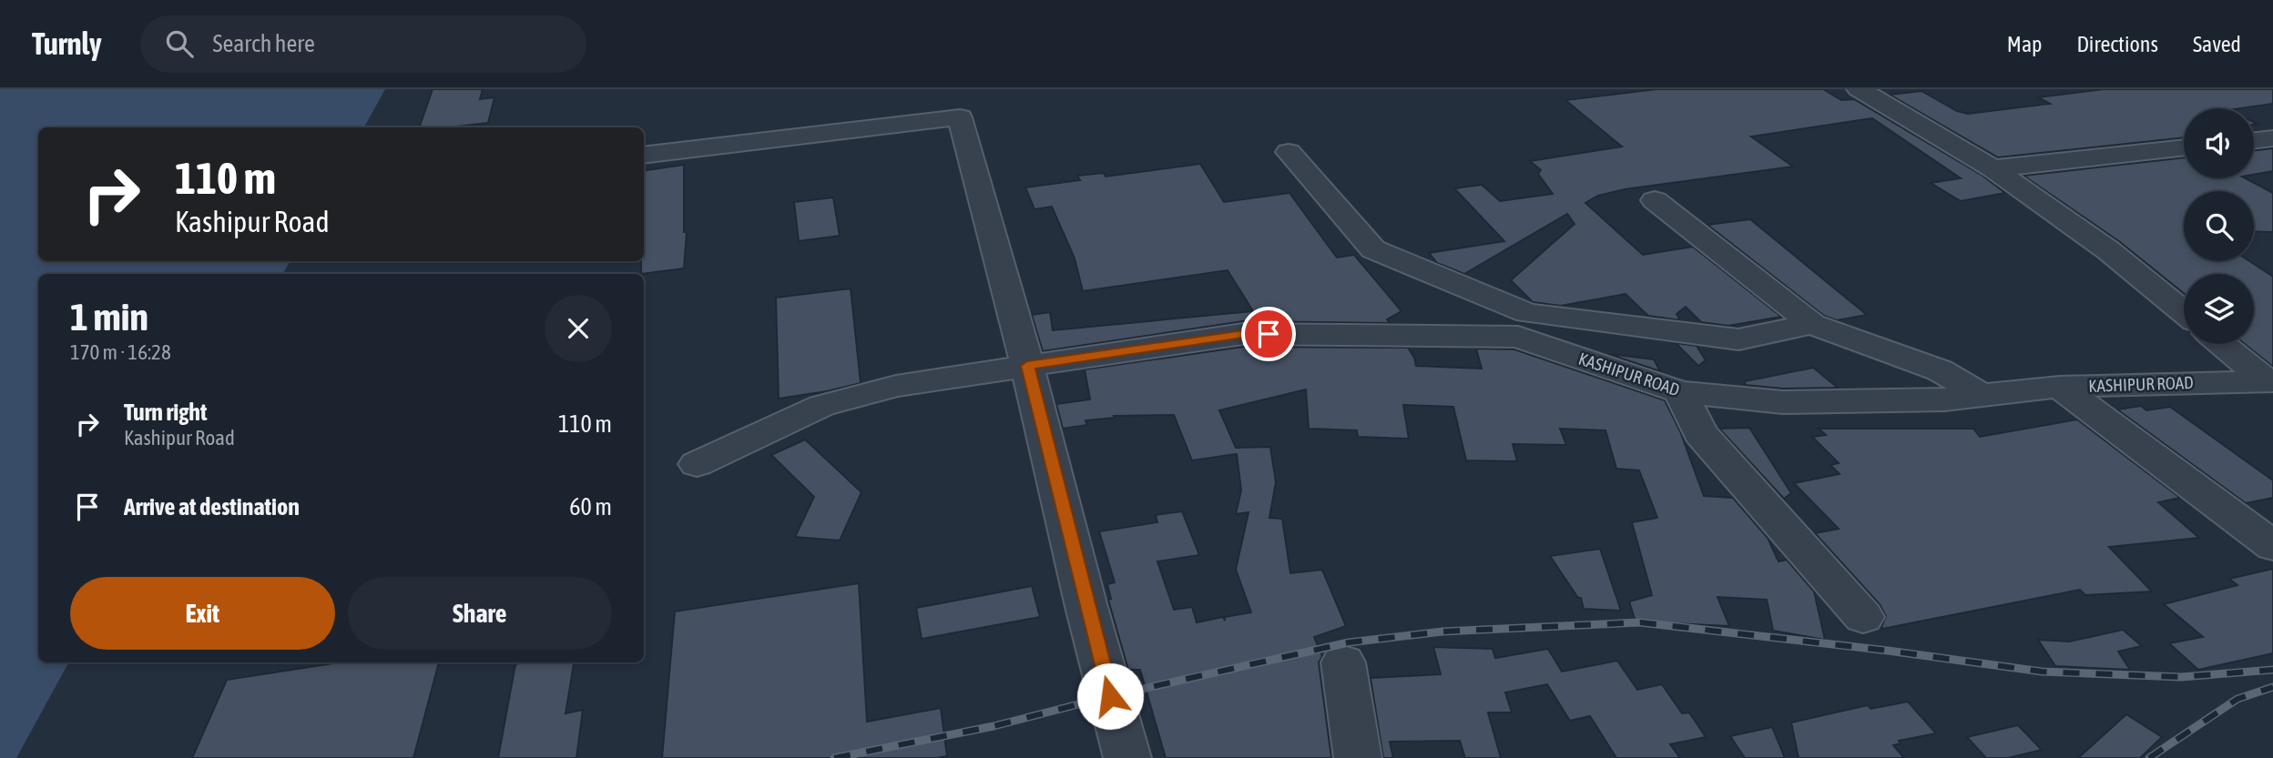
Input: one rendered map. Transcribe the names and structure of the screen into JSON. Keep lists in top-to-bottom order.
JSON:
{
  "streets": {
    "street": ["KASHIPUR ROAD"]
  },
  "page": {
    "header": "Turnly",
    "search": "Search here",
    "nav": ["Map", "Directions", "Saved"],
    "turn": ["110 m", "Kashipur Road"],
    "heading": ["1 min", "170 m · 16:28"],
    "list": [
      {
        "name": "Turn right",
        "note": "Kashipur Road",
        "value": "110 m"
      },
      {
        "name": "Arrive at destination",
        "value": "60 m"
      }
    ],
    "buttons": ["Exit", "Share"]
  }
}
